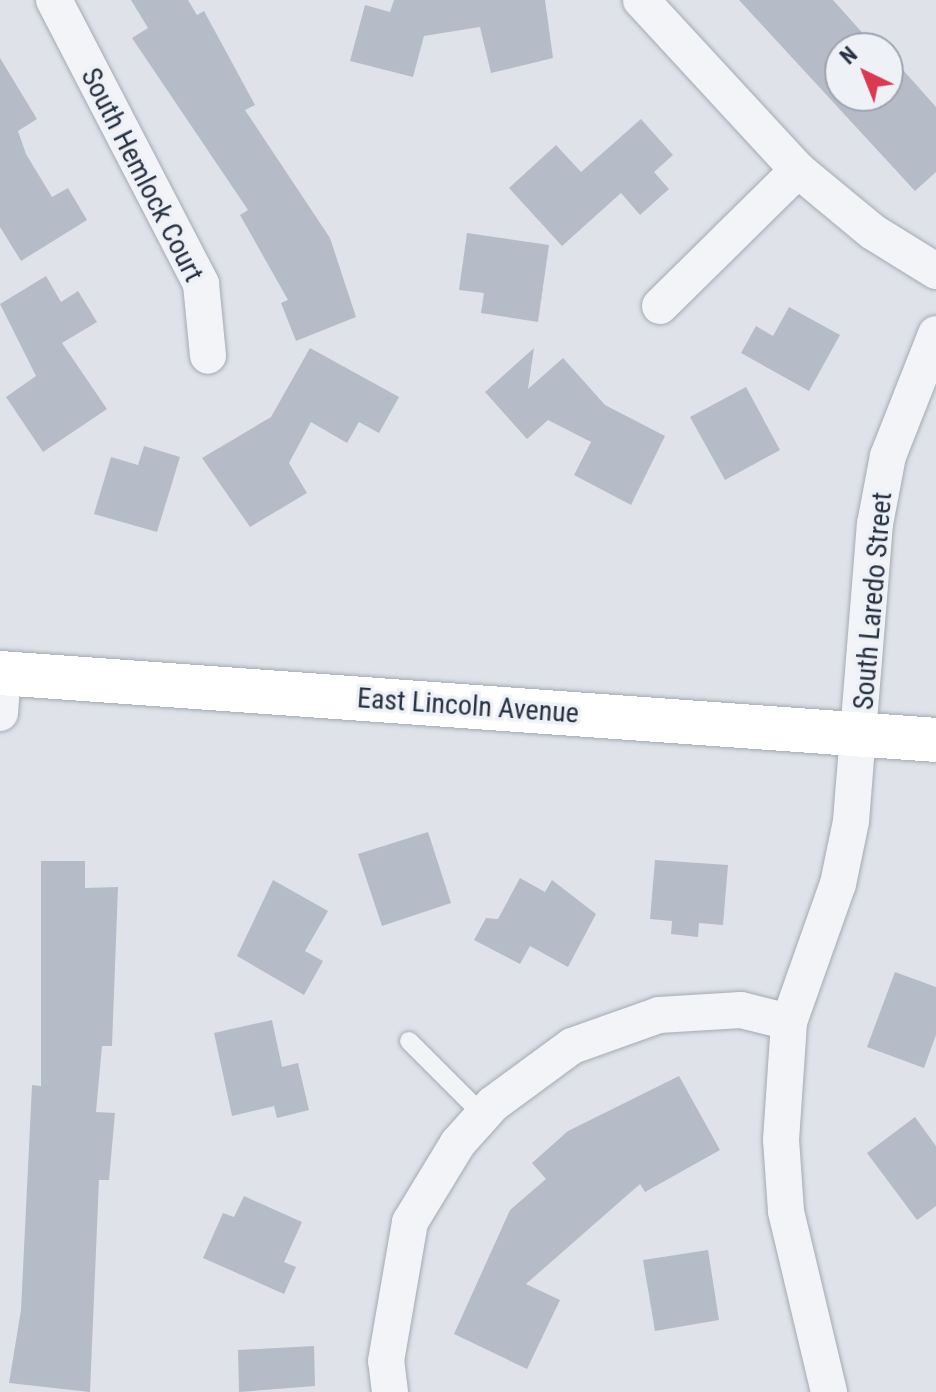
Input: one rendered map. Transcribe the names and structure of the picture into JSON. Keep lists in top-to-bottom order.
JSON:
{
  "streets": {
    "main road": ["East Lincoln Avenue"],
    "street": ["South Hemlock Court", "South Laredo Street"]
  },
  "crossings": [
    ["South Laredo Street", "East Lincoln Avenue"]
  ],
  "north": "top left"
}
